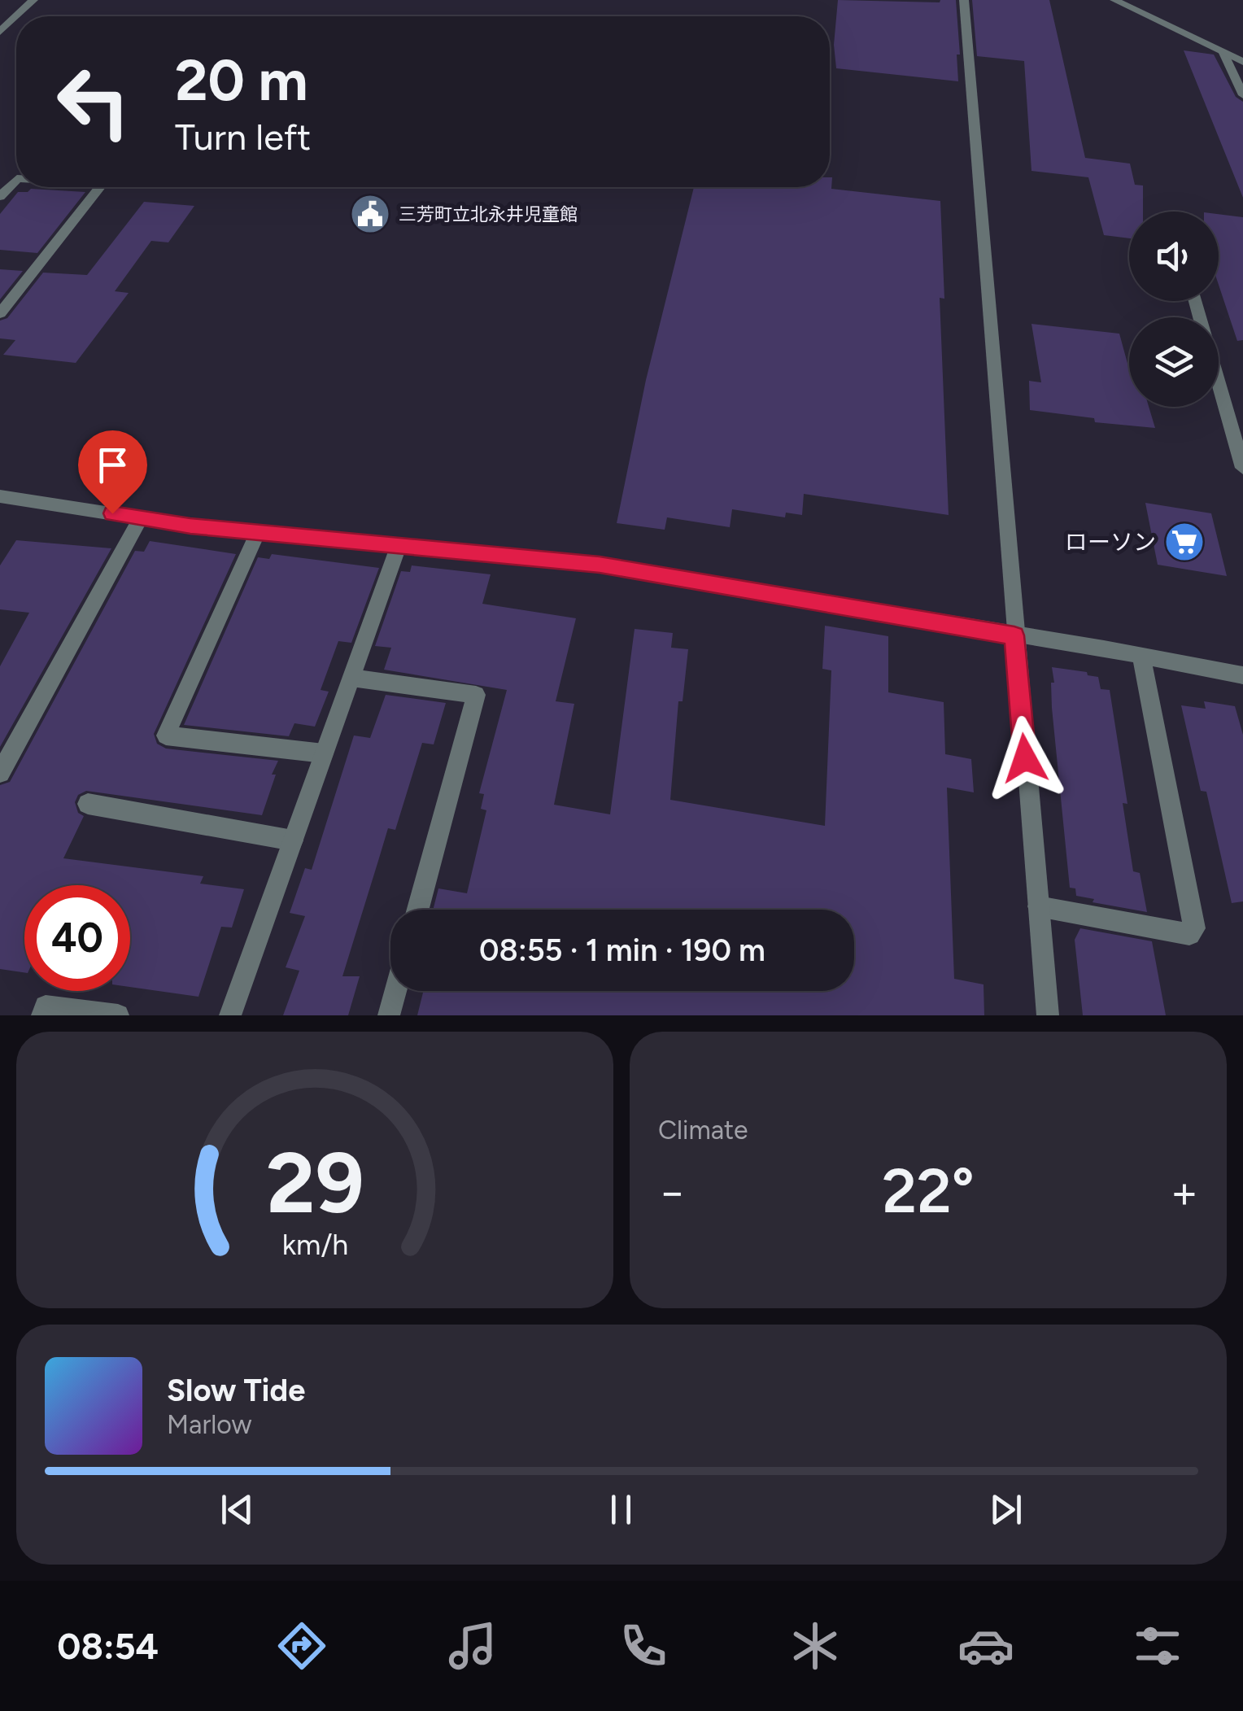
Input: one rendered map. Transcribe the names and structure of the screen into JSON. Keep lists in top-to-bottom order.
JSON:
{
  "places": {
    "public building": ["三芳町立北永井児童館"],
    "supermarket": ["ローソン"]
  },
  "page": {
    "turn": ["20 m", "Turn left"],
    "limit": "40",
    "trip": "08:55 · 1 min · 190 m",
    "tile": "Climate",
    "heat": ["−", "22°", "+"],
    "song": ["Slow Tide", "Marlow"],
    "tabs": "08:54",
    "gauge": ["29", "km/h"]
  }
}
